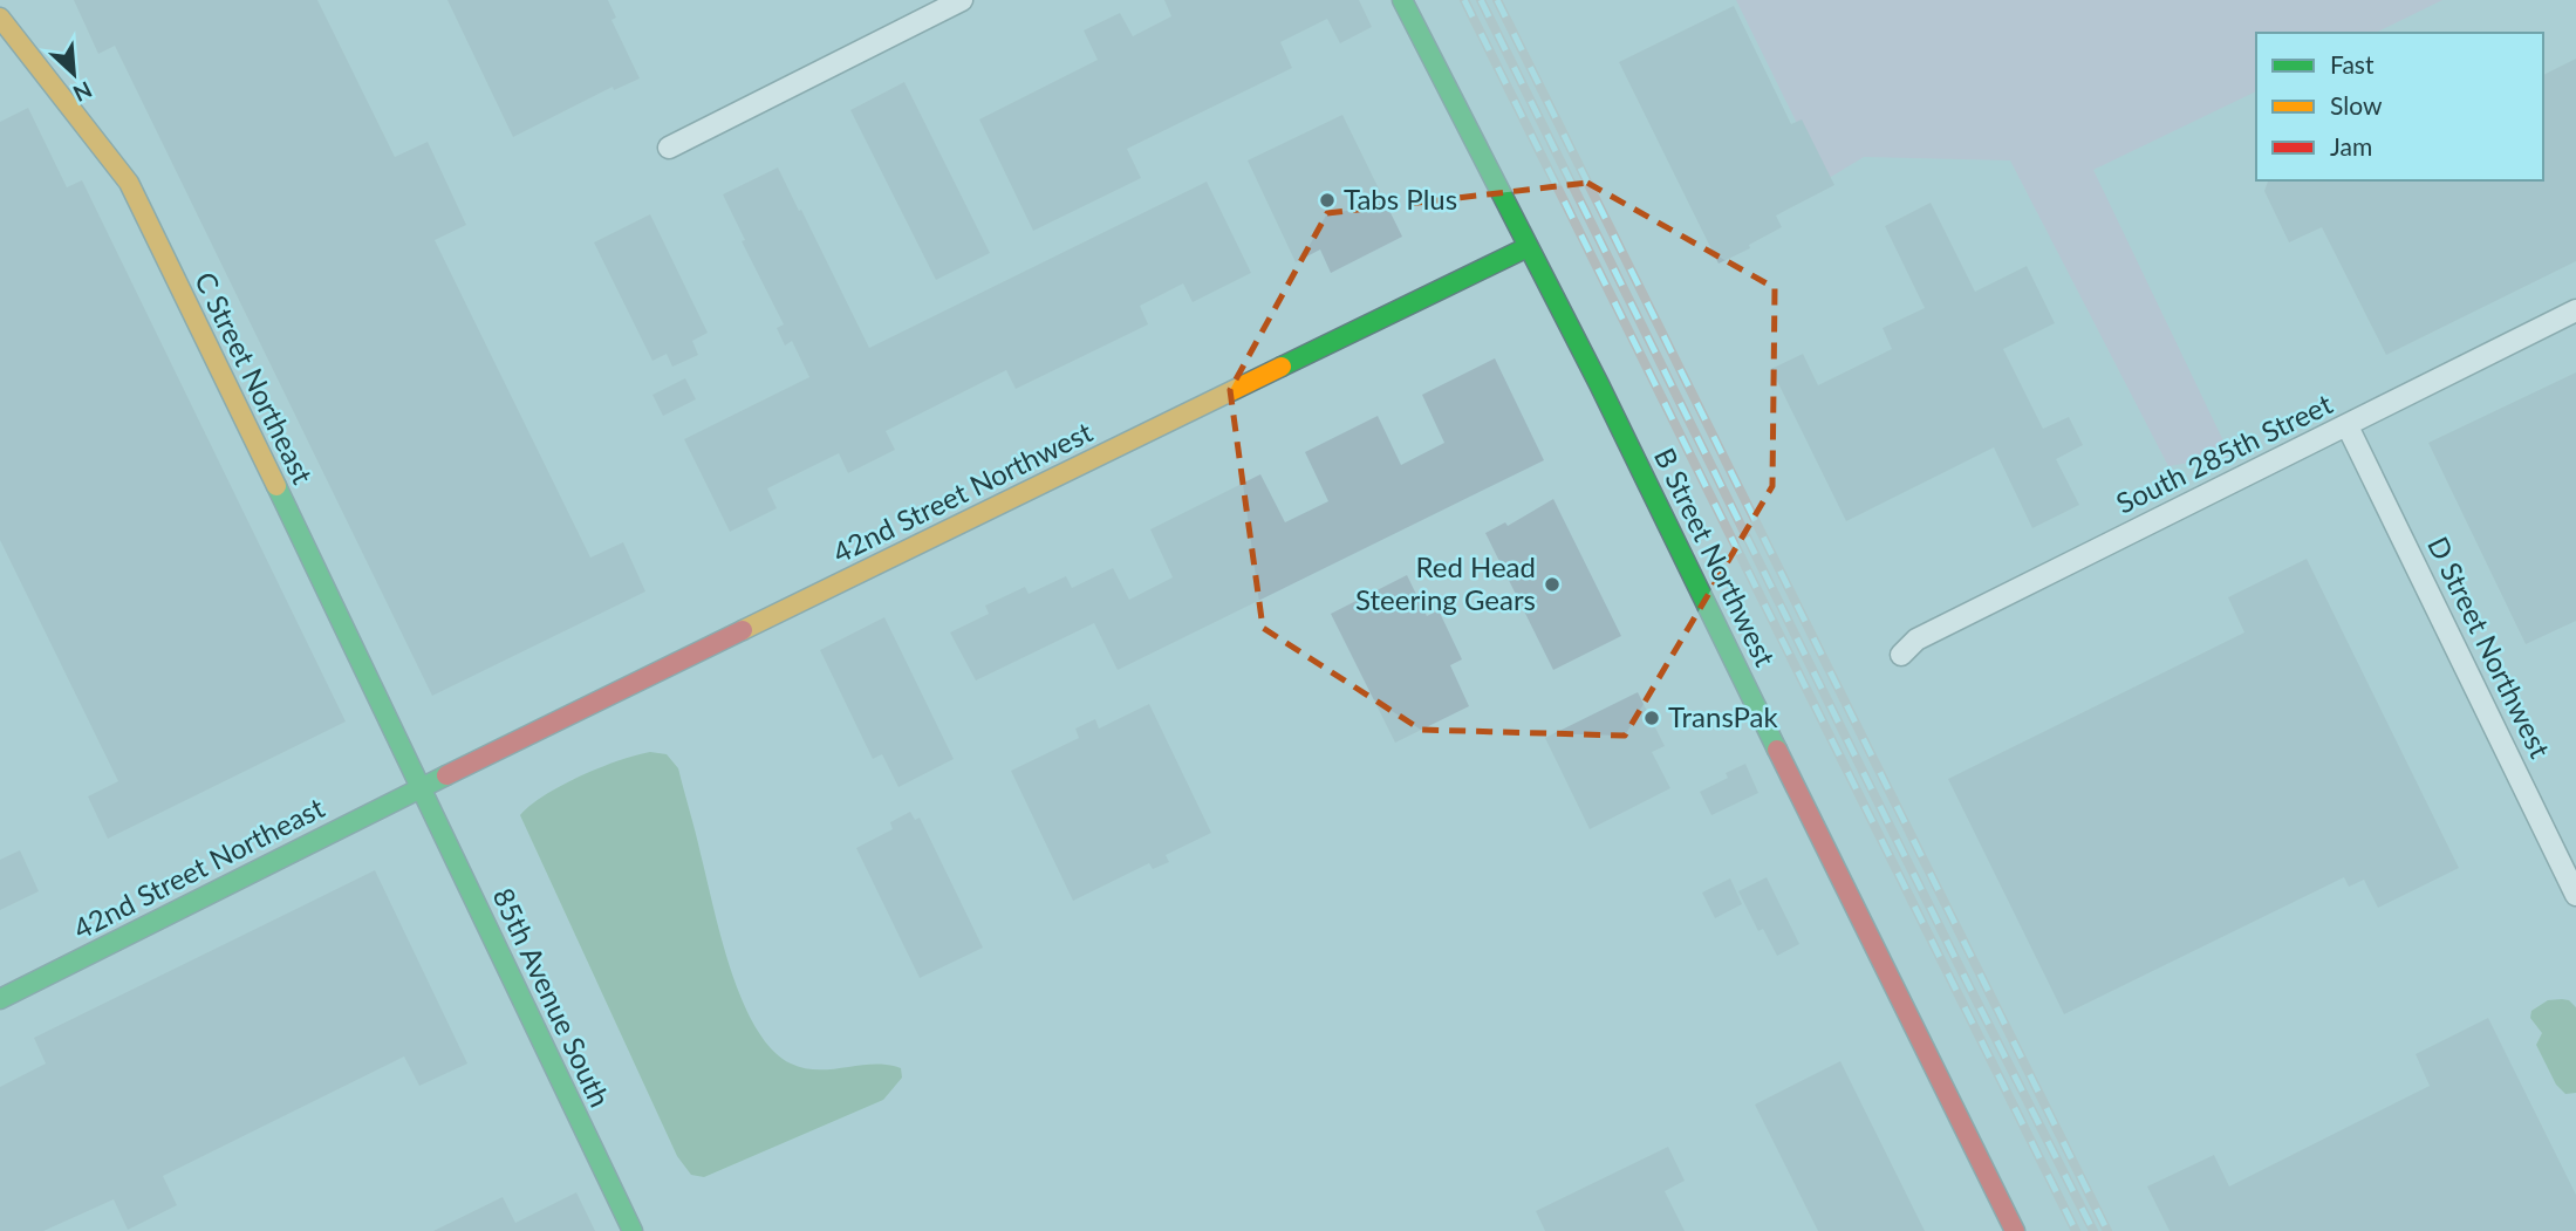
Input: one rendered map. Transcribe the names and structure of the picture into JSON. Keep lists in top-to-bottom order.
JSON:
{
  "streets": {
    "street": [
      "C Street Northeast",
      "South 285th Street",
      "42nd Street Northwest",
      "B Street Northwest",
      "D Street Northwest",
      "42nd Street Northeast",
      "85th Avenue South"
    ]
  },
  "crossings": [
    ["C Street Northeast", "42nd Street Northwest"],
    ["C Street Northeast", "42nd Street Northeast"],
    ["C Street Northeast", "85th Avenue South"],
    ["South 285th Street", "D Street Northwest"],
    ["42nd Street Northwest", "B Street Northwest"],
    ["42nd Street Northwest", "42nd Street Northeast"],
    ["42nd Street Northwest", "85th Avenue South"],
    ["42nd Street Northeast", "85th Avenue South"]
  ],
  "places": ["Tabs Plus", "Red Head Steering Gears", "TransPak"],
  "legend": ["Fast", "Slow", "Jam"],
  "north": "bottom right"
}
